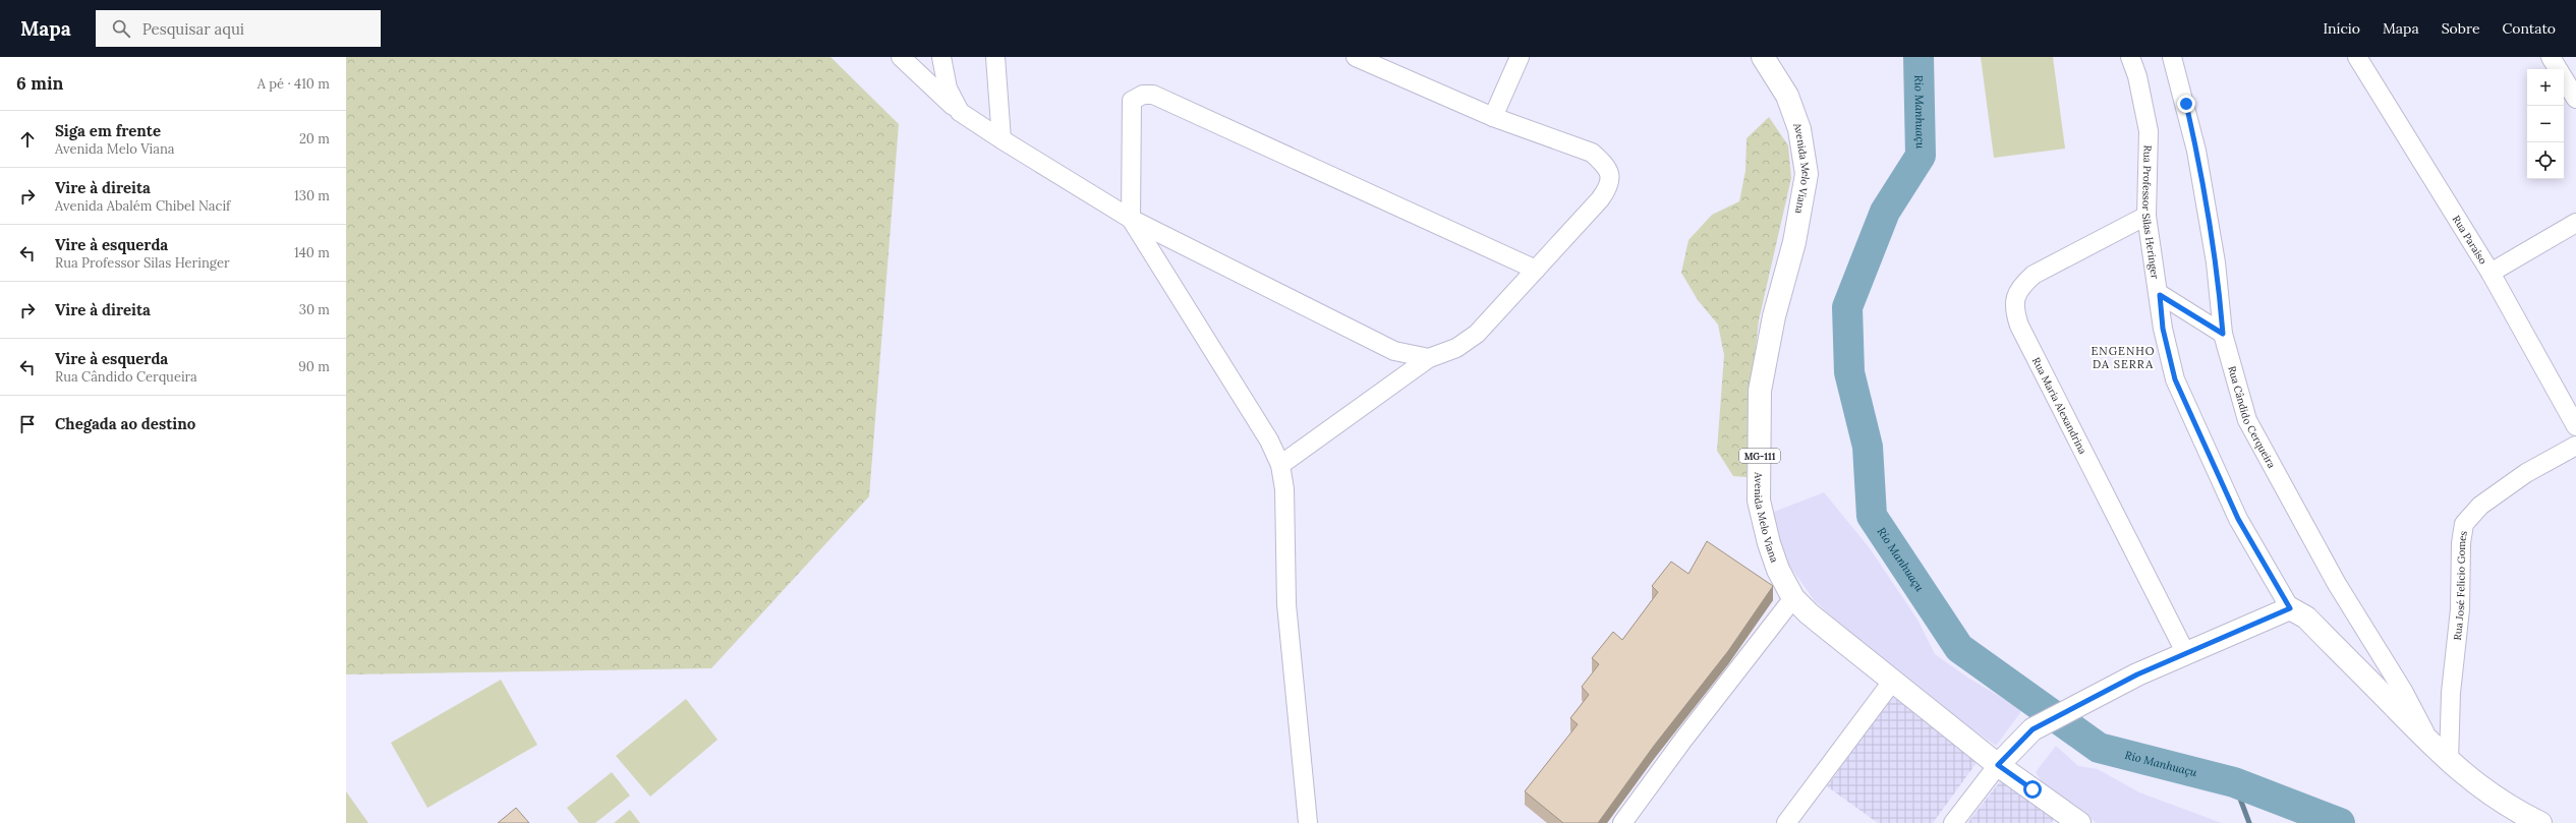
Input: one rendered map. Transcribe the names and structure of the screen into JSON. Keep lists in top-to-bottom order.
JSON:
{
  "streets": {
    "main road": ["Avenida Melo Viana", "MG-111"],
    "street": [
      "Rua Professor Silas Heringer",
      "Rua Paraíso",
      "Rua Maria Alexandrina",
      "Rua Cândido Cerqueira",
      "Rua José Felicio Gomes"
    ]
  },
  "crossings": [
    ["Rua Professor Silas Heringer", "Rua Maria Alexandrina"]
  ],
  "districts": ["ENGENHO DA SERRA"],
  "water": ["Rio Manhuaçu"],
  "page": {
    "header": "Mapa",
    "search": "Pesquisar aqui",
    "nav": [
      "Início",
      "Mapa",
      "Sobre",
      "Contato"
    ],
    "heading": ["6 min", "A pé · 410 m"],
    "map_buttons": ["+", "−"],
    "list": [
      ["Siga em frente", "Avenida Melo Viana", "20 m"],
      ["Vire à direita", "Avenida Abalém Chibel Nacif", "130 m"],
      ["Vire à esquerda", "Rua Professor Silas Heringer", "140 m"],
      ["Vire à direita", "30 m"],
      ["Vire à esquerda", "Rua Cândido Cerqueira", "90 m"],
      "Chegada ao destino"
    ]
  }
}
